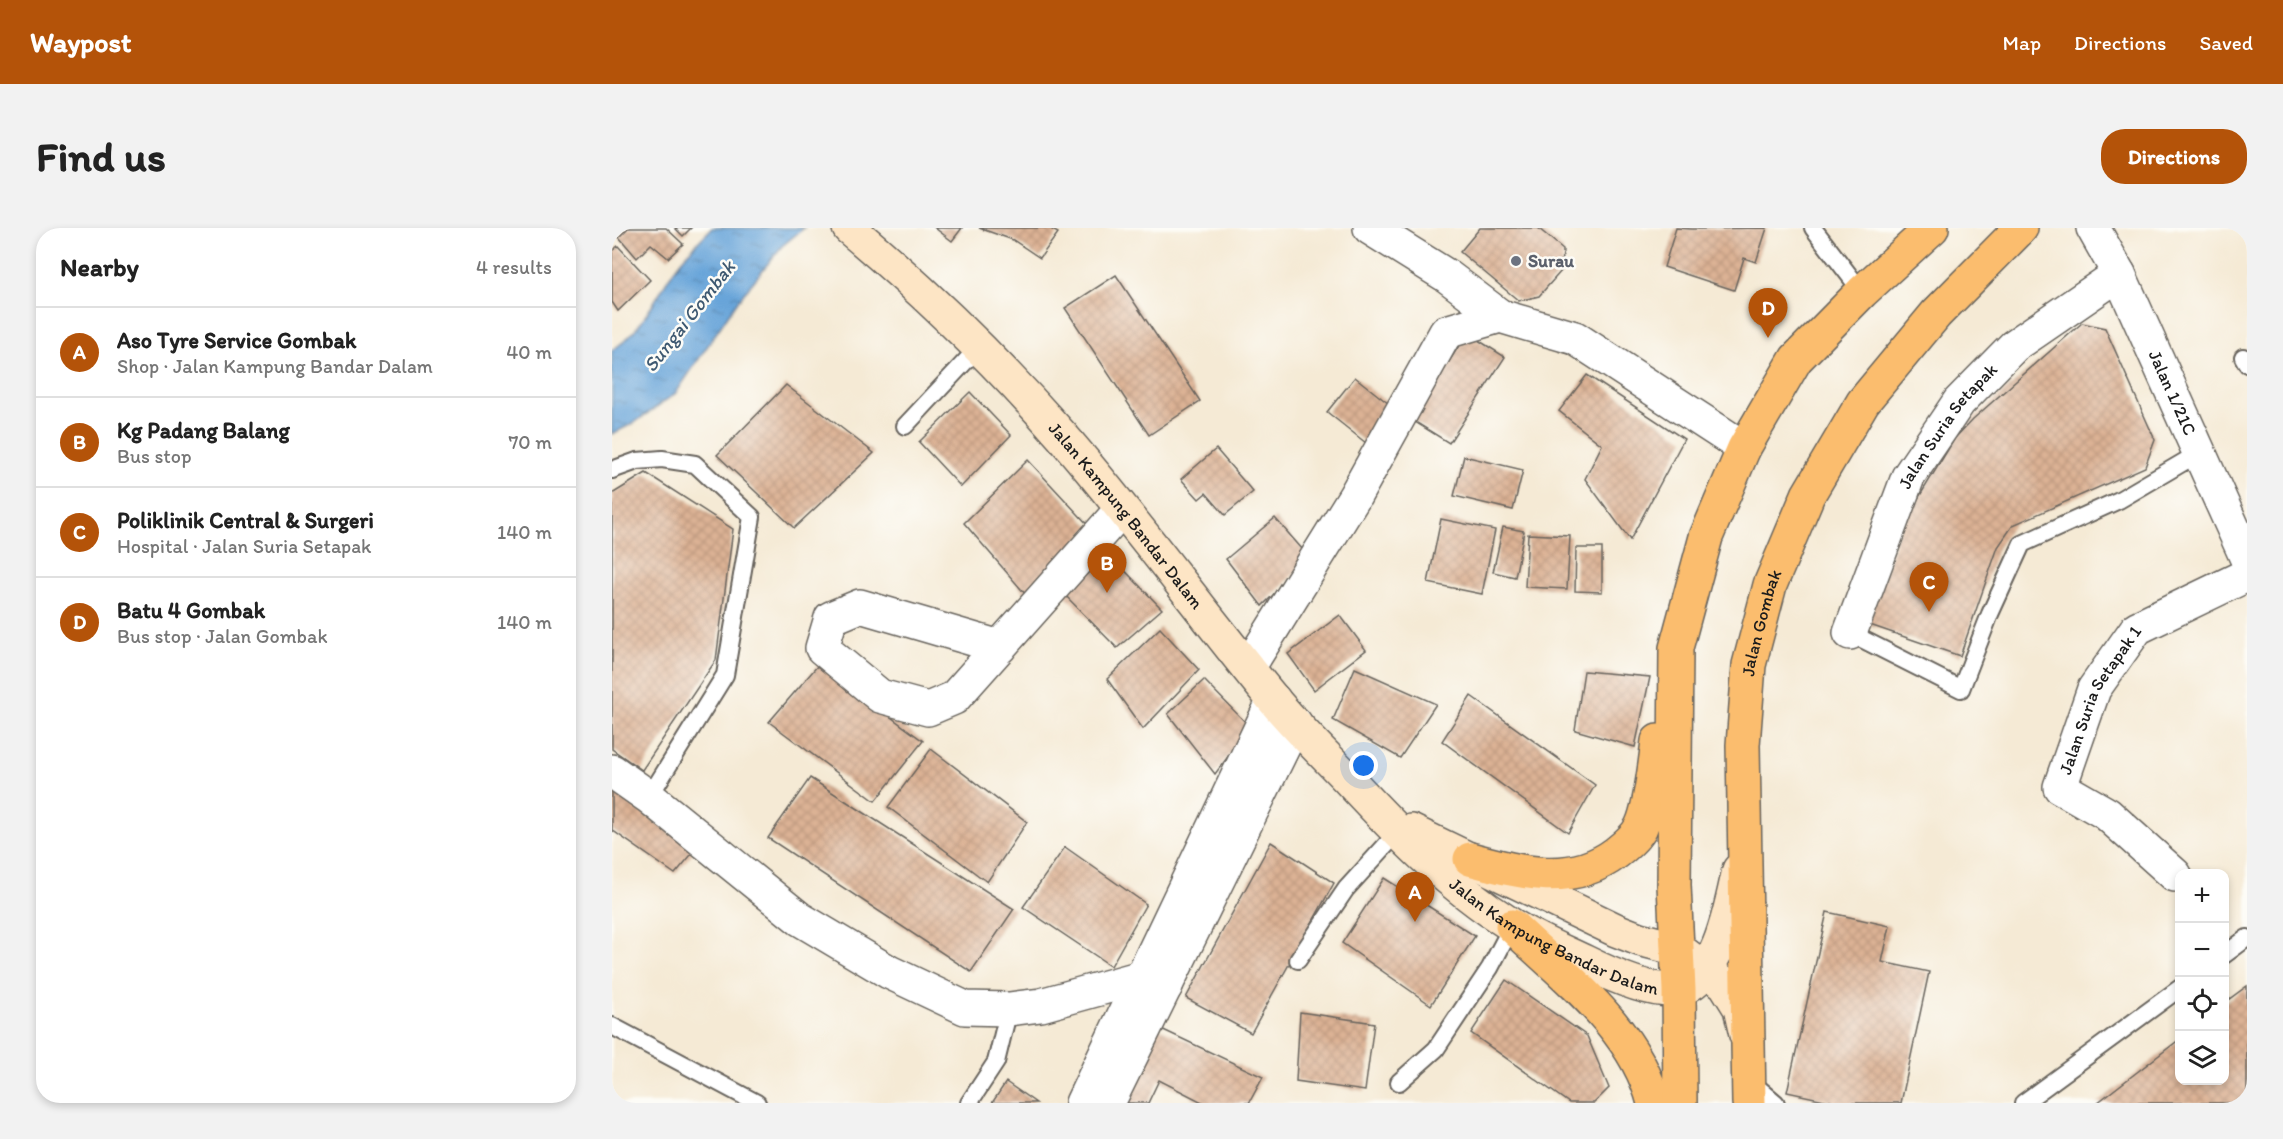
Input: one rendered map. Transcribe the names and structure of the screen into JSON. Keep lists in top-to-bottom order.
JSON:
{
  "streets": {
    "main road": ["Jalan Gombak"],
    "street": [
      "Jalan 1/21C",
      "Jalan Suria Setapak",
      "Jalan Kampung Bandar Dalam",
      "Jalan Suria Setapak 1"
    ]
  },
  "crossings": [
    ["Jalan 1/21C", "Jalan Suria Setapak"],
    ["Jalan Kampung Bandar Dalam", "Jalan Gombak"]
  ],
  "water": ["Sungai Gombak"],
  "places": ["Surau"],
  "page": {
    "header": "Waypost",
    "nav": ["Map", "Directions", "Saved"],
    "buttons": "Directions",
    "title": "Find us",
    "heading": ["Nearby", "4 results"],
    "pins": [
      "D",
      "B",
      "C",
      "A"
    ],
    "list": [
      {
        "mark": "A",
        "name": "Aso Tyre Service Gombak",
        "note": "Shop · Jalan Kampung Bandar Dalam",
        "value": "40 m"
      },
      {
        "mark": "B",
        "name": "Kg Padang Balang",
        "note": "Bus stop",
        "value": "70 m"
      },
      {
        "mark": "C",
        "name": "Poliklinik Central & Surgeri",
        "note": "Hospital · Jalan Suria Setapak",
        "value": "140 m"
      },
      {
        "mark": "D",
        "name": "Batu 4 Gombak",
        "note": "Bus stop · Jalan Gombak",
        "value": "140 m"
      }
    ],
    "map_buttons": ["+", "−"]
  }
}
